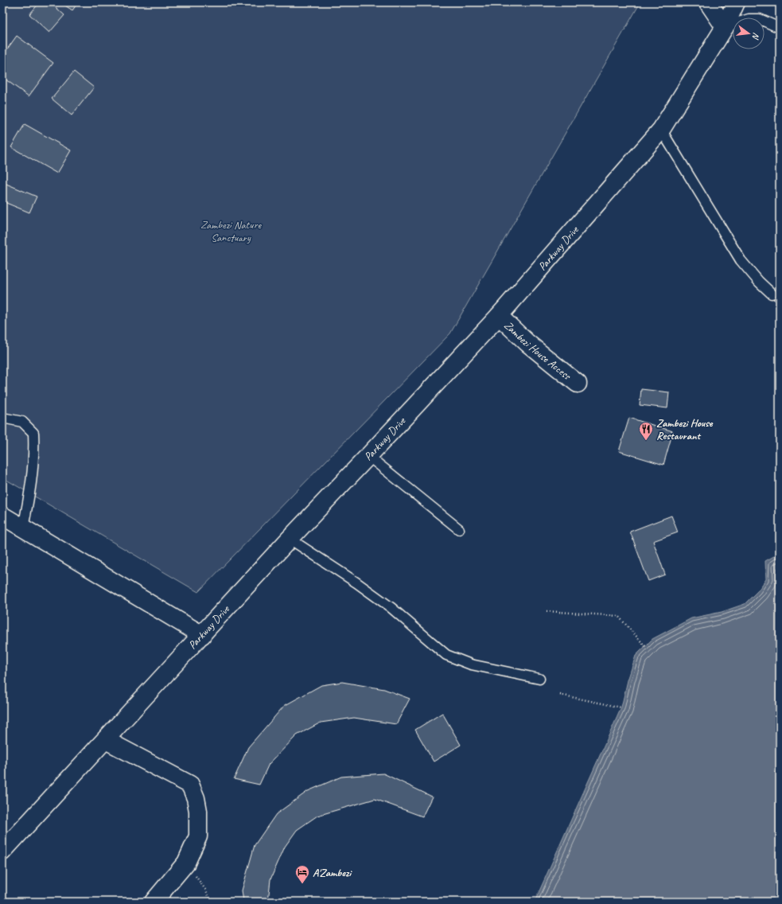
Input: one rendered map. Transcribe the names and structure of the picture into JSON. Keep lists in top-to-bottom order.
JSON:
{
  "streets": {
    "street": ["Parkway Drive", "Zambezi House Access"]
  },
  "crossings": [
    ["Parkway Drive", "Zambezi House Access"]
  ],
  "parks": ["Zambezi Nature Sanctuary"],
  "places": {
    "restaurant": ["Zambezi House Restaurant"],
    "hotel": ["A'Zambezi"]
  },
  "north": "right"
}
